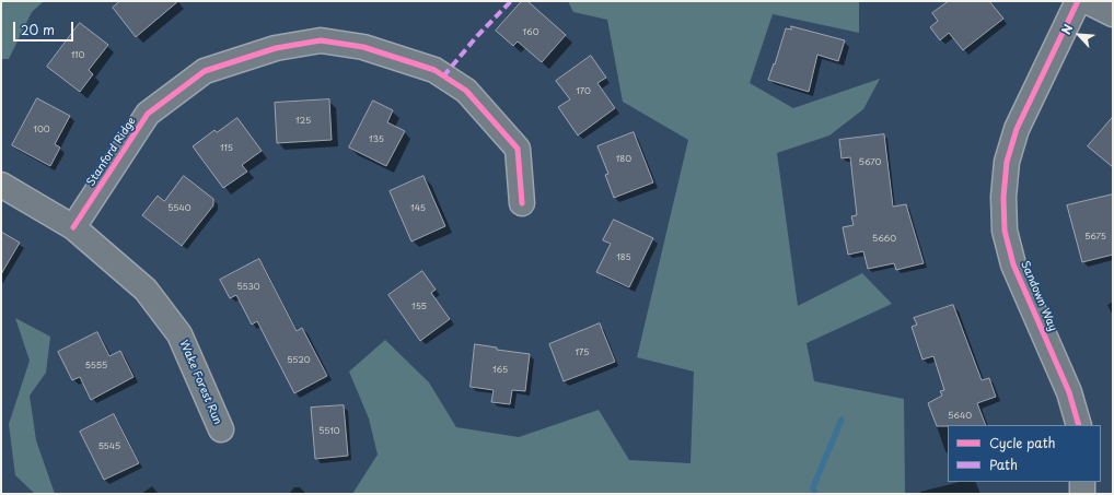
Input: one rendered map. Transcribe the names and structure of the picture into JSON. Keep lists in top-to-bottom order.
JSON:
{
  "streets": {
    "street": ["Stanford Ridge", "Sandown Way", "Wake Forest Run"]
  },
  "crossings": [
    ["Stanford Ridge", "Wake Forest Run"]
  ],
  "house_numbers": [
    "160",
    "110",
    "170",
    "125",
    "100",
    "135",
    "115",
    "180",
    "5670",
    "5540",
    "145",
    "5675",
    "5660",
    "185",
    "5530",
    "155",
    "175",
    "5520",
    "5555",
    "165",
    "5640",
    "5510",
    "5545"
  ],
  "legend": ["Cycle path", "Path"],
  "scale_bar": "20 m",
  "north": "top left"
}
